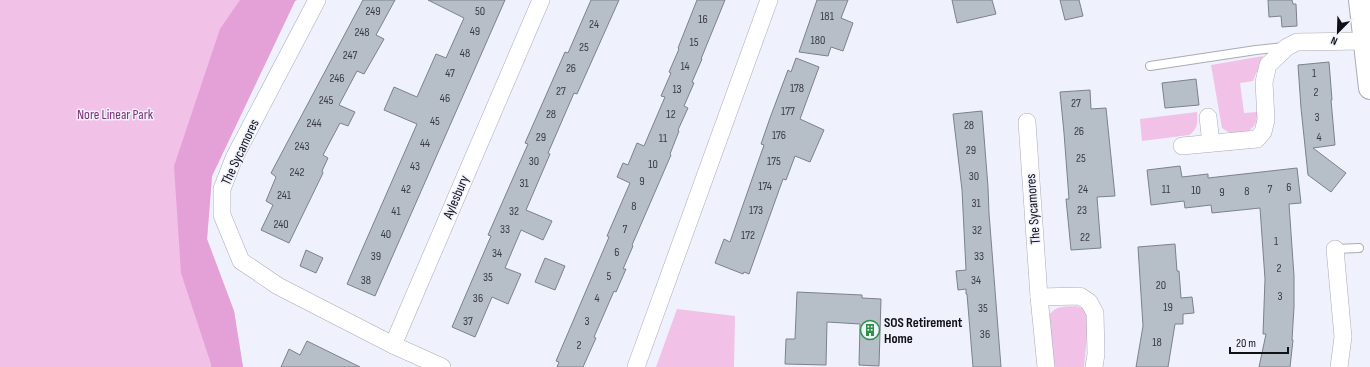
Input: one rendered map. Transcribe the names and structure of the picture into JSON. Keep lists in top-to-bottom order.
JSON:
{
  "streets": {
    "street": ["The Sycamores", "Aylesbury"]
  },
  "crossings": [
    ["The Sycamores", "Aylesbury"]
  ],
  "parks": ["Nore Linear Park"],
  "places": {
    "building": ["SOS Retirement Home"]
  },
  "house_numbers": [
    "249",
    "50",
    "181",
    "16",
    "24",
    "49",
    "248",
    "180",
    "15",
    "25",
    "48",
    "247",
    "14",
    "26",
    "47",
    "1",
    "246",
    "178",
    "13",
    "27",
    "2",
    "46",
    "245",
    "27",
    "177",
    "28",
    "12",
    "3",
    "45",
    "244",
    "28",
    "26",
    "176",
    "29",
    "4",
    "11",
    "44",
    "243",
    "29",
    "25",
    "30",
    "175",
    "10",
    "43",
    "242",
    "30",
    "9",
    "31",
    "174",
    "6",
    "42",
    "24",
    "11",
    "7",
    "10",
    "8",
    "9",
    "241",
    "31",
    "8",
    "173",
    "23",
    "41",
    "32",
    "240",
    "33",
    "7",
    "32",
    "40",
    "172",
    "22",
    "1",
    "6",
    "34",
    "39",
    "33",
    "2",
    "5",
    "35",
    "38",
    "34",
    "20",
    "3",
    "36",
    "4",
    "19",
    "35",
    "37",
    "3",
    "36",
    "18",
    "2"
  ],
  "scale_bar": "20 m",
  "north": "bottom left"
}
